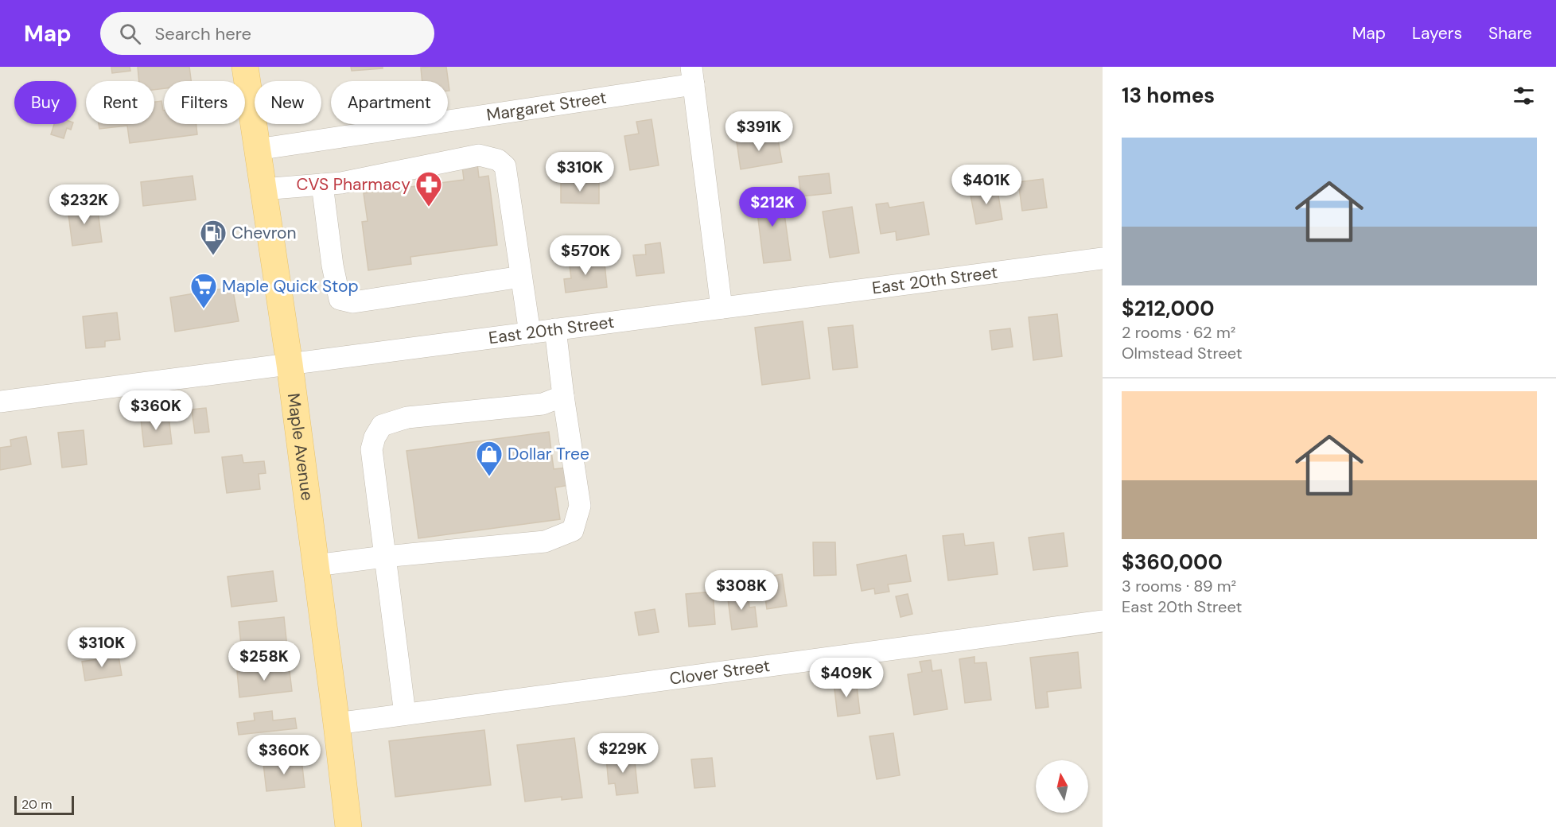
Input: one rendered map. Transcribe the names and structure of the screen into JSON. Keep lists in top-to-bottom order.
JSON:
{
  "streets": {
    "main road": ["Maple Avenue"],
    "street": ["Margaret Street", "East 20th Street", "Clover Street"]
  },
  "crossings": [
    ["Margaret Street", "Maple Avenue"],
    ["East 20th Street", "Maple Avenue"],
    ["Maple Avenue", "Clover Street"]
  ],
  "places": {
    "pharmacy": ["CVS Pharmacy"],
    "fuel station": ["Chevron"],
    "supermarket": ["Maple Quick Stop"],
    "shop": ["Dollar Tree"]
  },
  "scale_bar": "20 m",
  "north": "top",
  "page": {
    "header": "Map",
    "search": "Search here",
    "nav": ["Map", "Layers", "Share"],
    "heading": "13 homes",
    "chip": [
      "Buy",
      "Rent",
      "Filters",
      "New",
      "Apartment"
    ],
    "price": [
      "$391K",
      "$310K",
      "$401K",
      "$232K",
      "$212K",
      "$570K",
      "$360K",
      "$308K",
      "$310K",
      "$258K",
      "$409K",
      "$229K",
      "$360K"
    ],
    "list": [
      {
        "name": "$212,000",
        "note": "2 rooms · 62 m² · Olmstead Street"
      },
      {
        "name": "$360,000",
        "note": "3 rooms · 89 m² · East 20th Street"
      }
    ],
    "scale": "20 m"
  }
}
